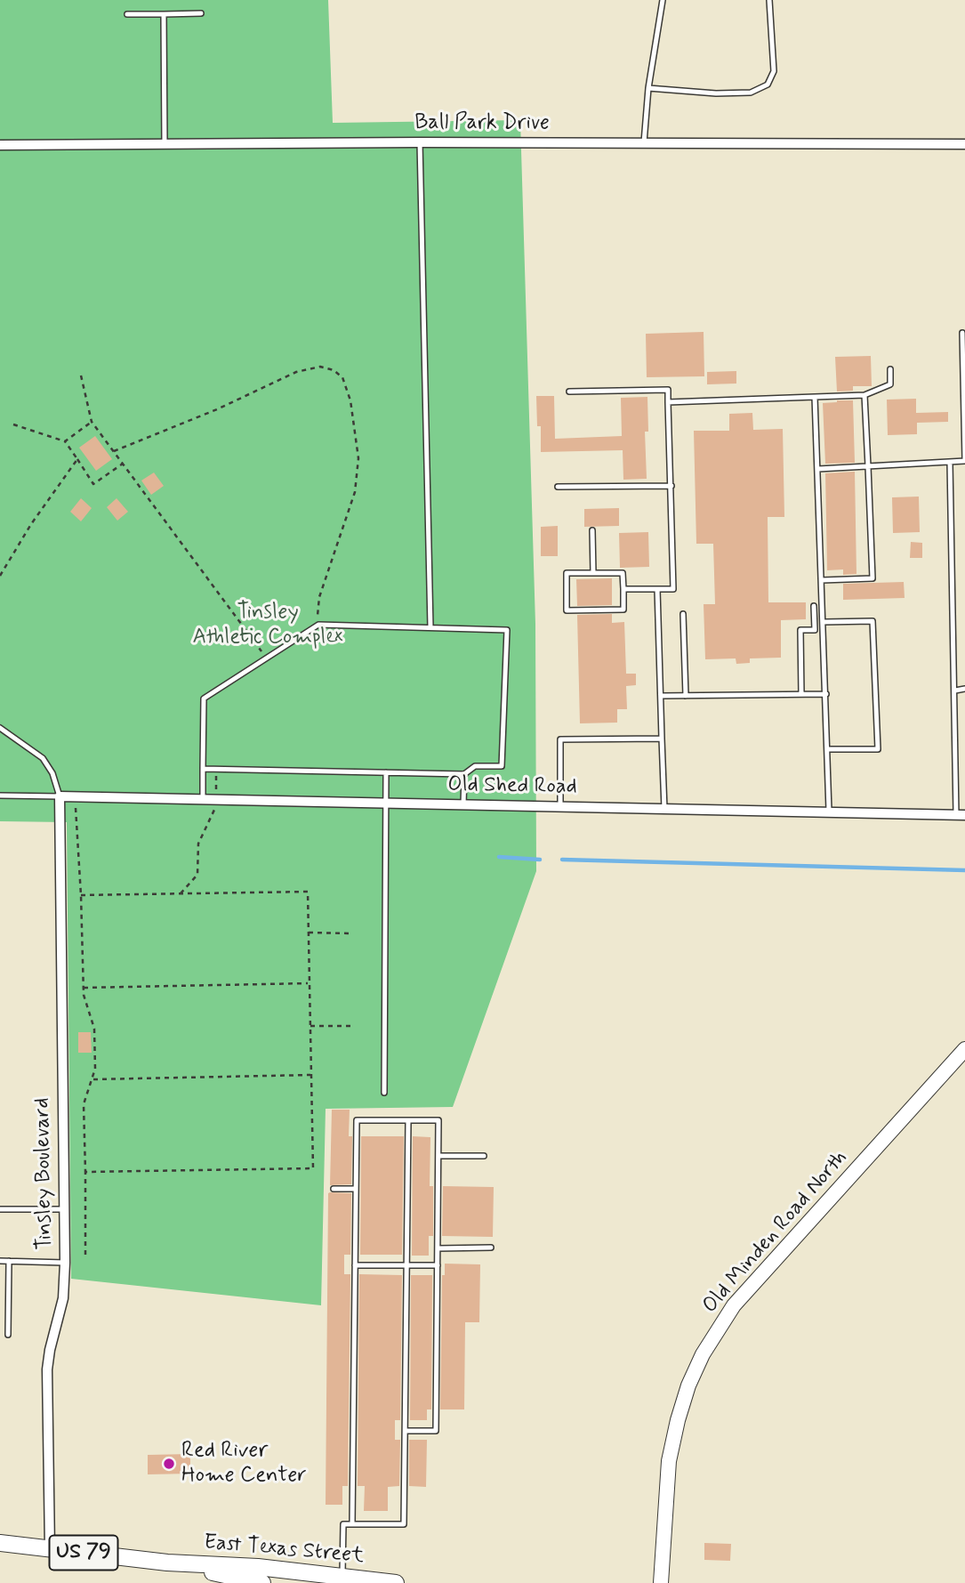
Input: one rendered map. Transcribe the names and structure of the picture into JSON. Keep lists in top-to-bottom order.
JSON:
{
  "streets": {
    "main road": ["East Texas Street", "US 79"],
    "street": [
      "Ball Park Drive",
      "Old Shed Road",
      "Tinsley Boulevard",
      "Old Minden Road North"
    ]
  },
  "crossings": [
    ["Old Shed Road", "Tinsley Boulevard"],
    ["Tinsley Boulevard", "East Texas Street"]
  ],
  "parks": ["Tinsley Athletic Complex"],
  "places": ["Red River Home Center"]
}
